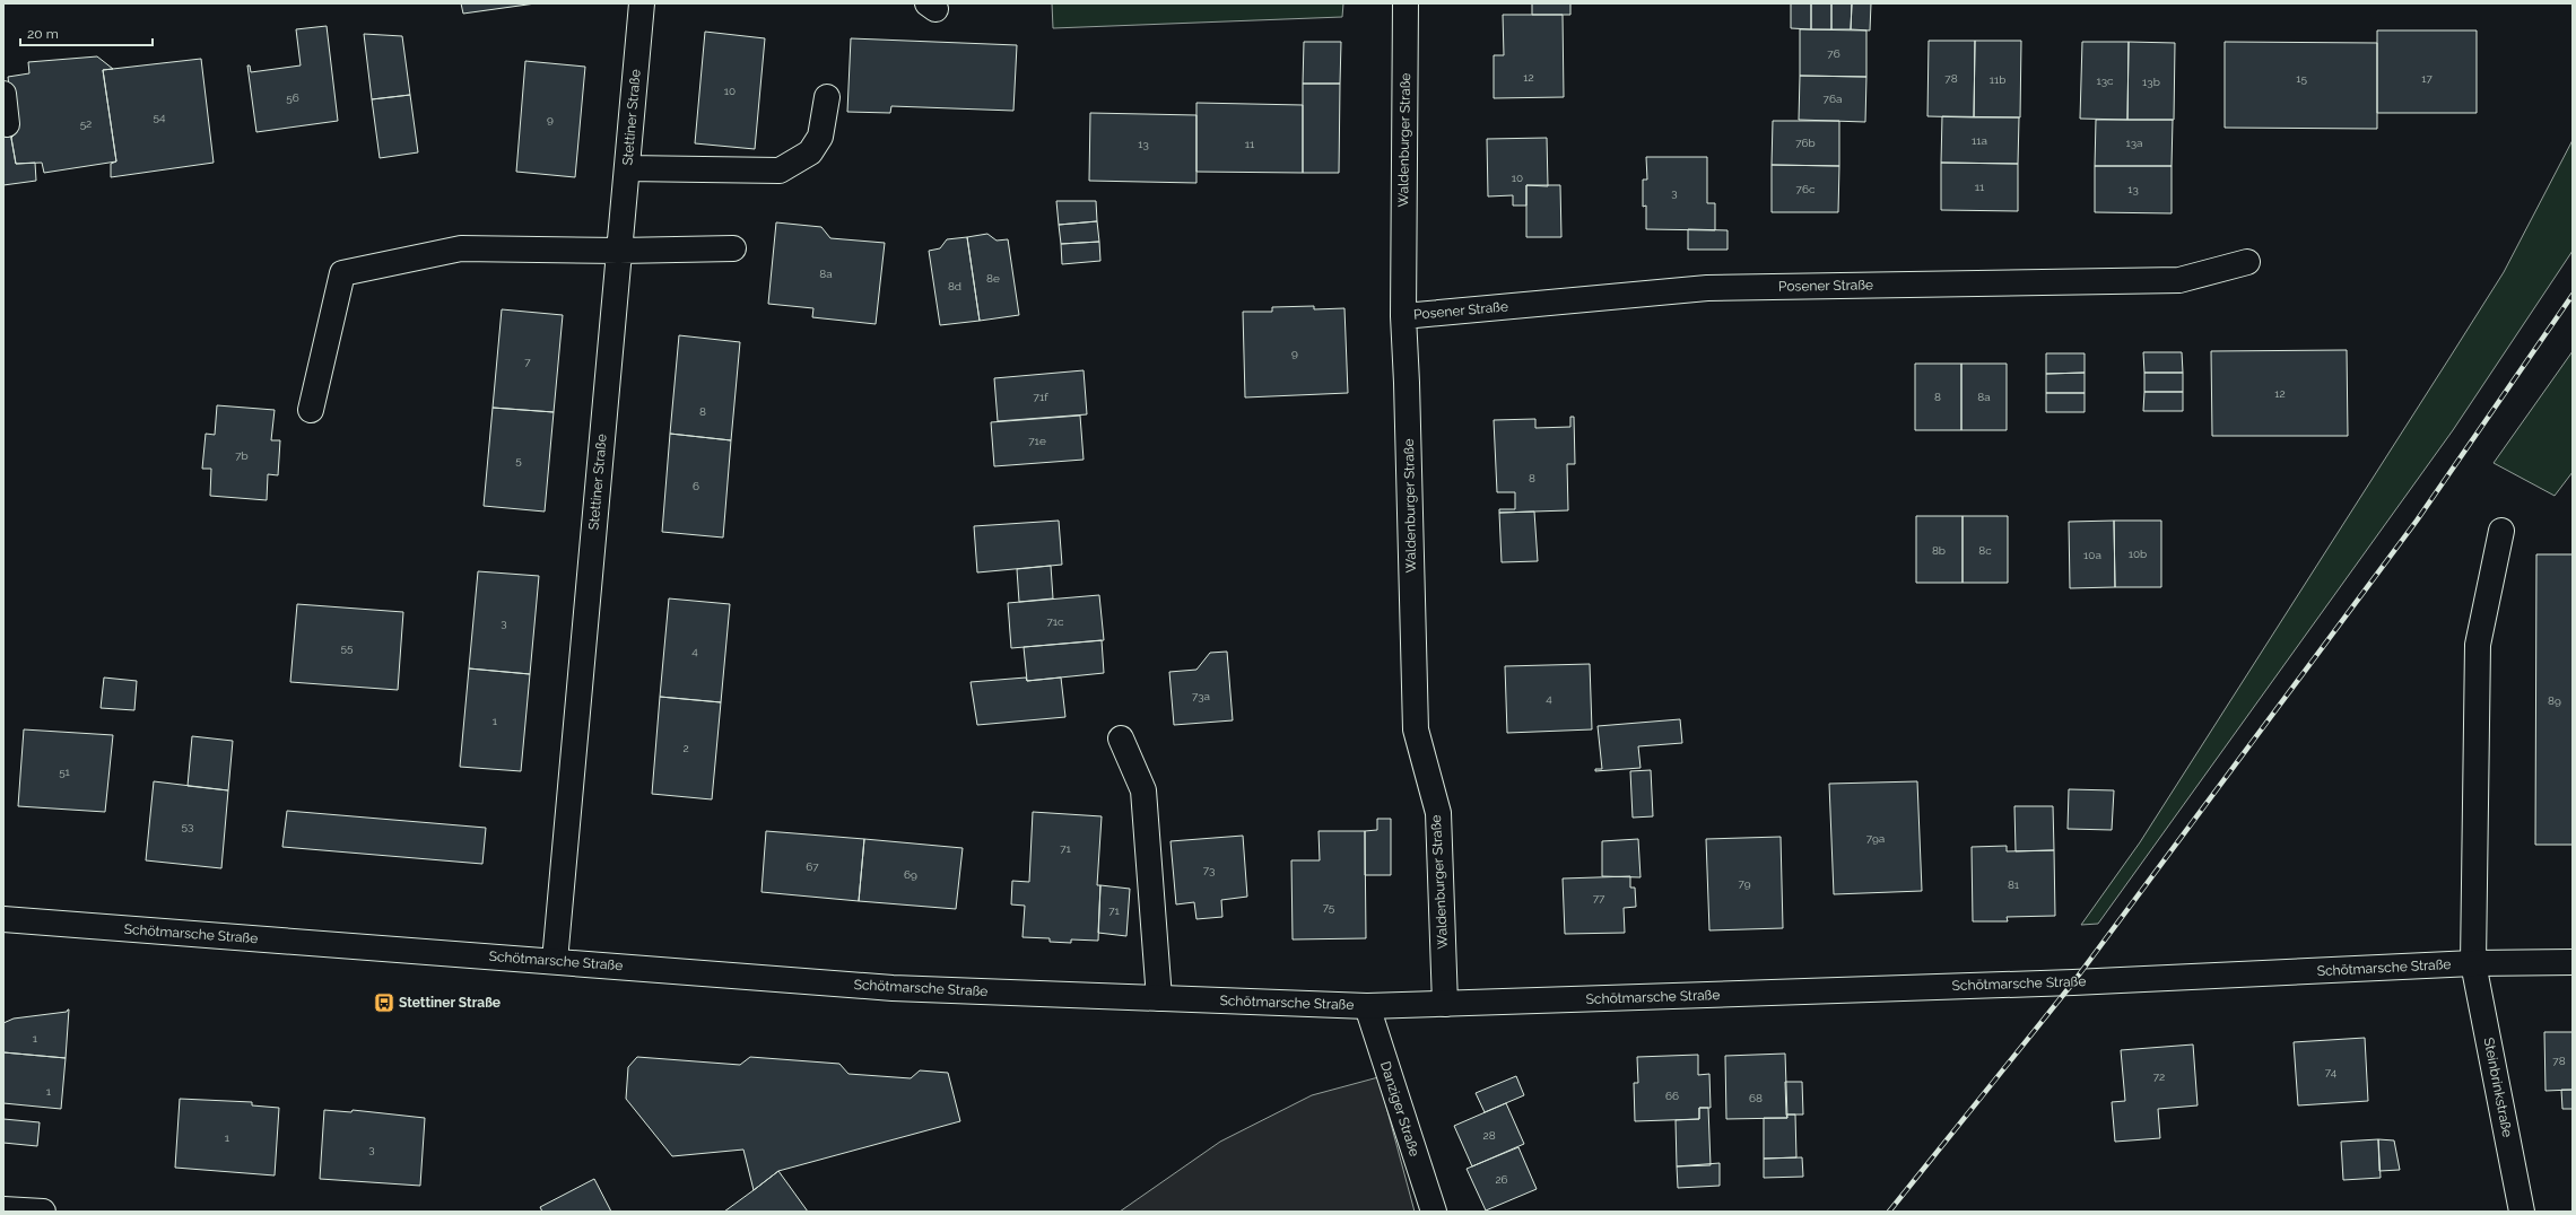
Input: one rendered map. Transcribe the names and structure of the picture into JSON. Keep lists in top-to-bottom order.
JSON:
{
  "streets": {
    "street": [
      "Stettiner Straße",
      "Waldenburger Straße",
      "Posener Straße",
      "Schötmarsche Straße",
      "Steinbrinkstraße",
      "Danziger Straße"
    ]
  },
  "crossings": [
    ["Stettiner Straße", "Schötmarsche Straße"],
    ["Waldenburger Straße", "Posener Straße"],
    ["Waldenburger Straße", "Schötmarsche Straße"],
    ["Schötmarsche Straße", "Steinbrinkstraße"],
    ["Schötmarsche Straße", "Danziger Straße"]
  ],
  "places": {
    "bus stop": ["Stettiner Straße"]
  },
  "house_numbers": [
    "76",
    "12",
    "78",
    "15",
    "17",
    "11b",
    "13c",
    "13b",
    "10",
    "56",
    "76a",
    "54",
    "9",
    "52",
    "11a",
    "76b",
    "13a",
    "13",
    "11",
    "10",
    "11",
    "76c",
    "13",
    "3",
    "8a",
    "8e",
    "8d",
    "9",
    "7",
    "12",
    "71f",
    "8",
    "8a",
    "8",
    "71e",
    "7b",
    "5",
    "8",
    "6",
    "8b",
    "8c",
    "10b",
    "10a",
    "71c",
    "3",
    "55",
    "4",
    "73a",
    "4",
    "89",
    "1",
    "2",
    "51",
    "53",
    "79a",
    "71",
    "67",
    "73",
    "69",
    "79",
    "81",
    "77",
    "75",
    "71",
    "1",
    "78",
    "74",
    "72",
    "1",
    "66",
    "68",
    "28",
    "1",
    "3",
    "26"
  ],
  "scale_bar": "20 m"
}
